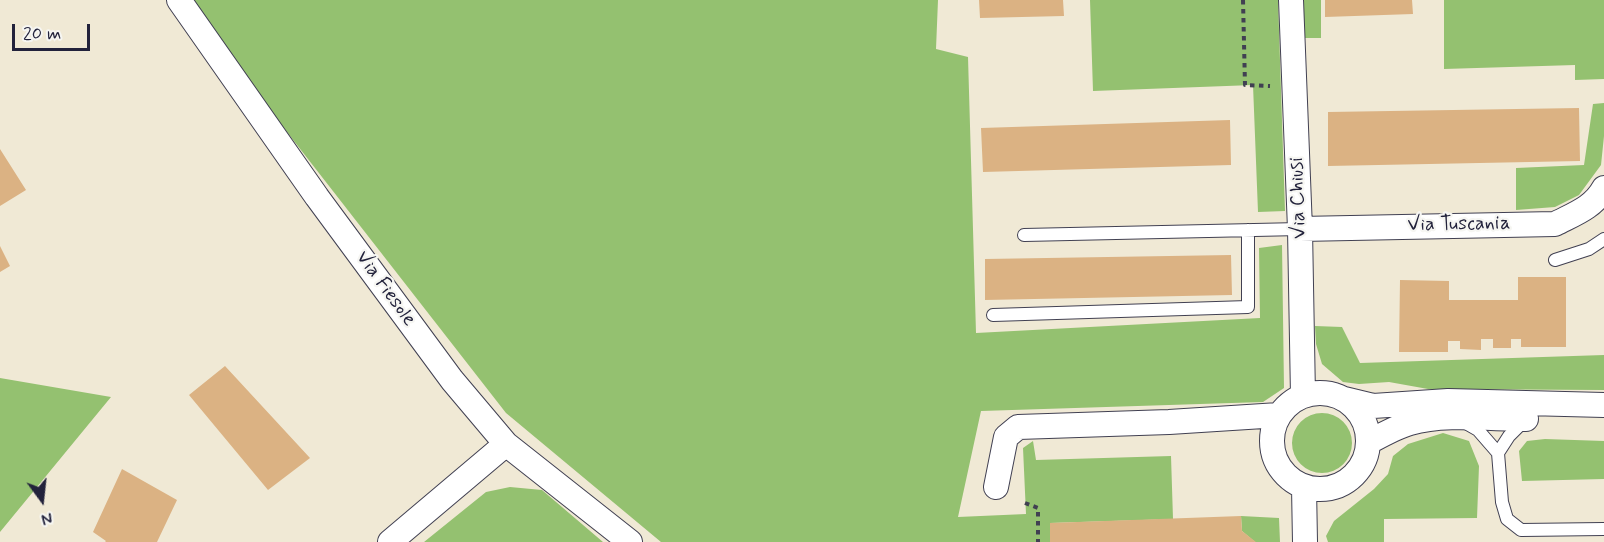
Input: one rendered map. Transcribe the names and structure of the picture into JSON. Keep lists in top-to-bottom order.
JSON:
{
  "streets": {
    "street": ["Via Chiusi", "Via Tuscania", "Via Fiesole"]
  },
  "crossings": [
    ["Via Chiusi", "Via Tuscania"]
  ],
  "scale_bar": "20 m",
  "north": "bottom"
}
